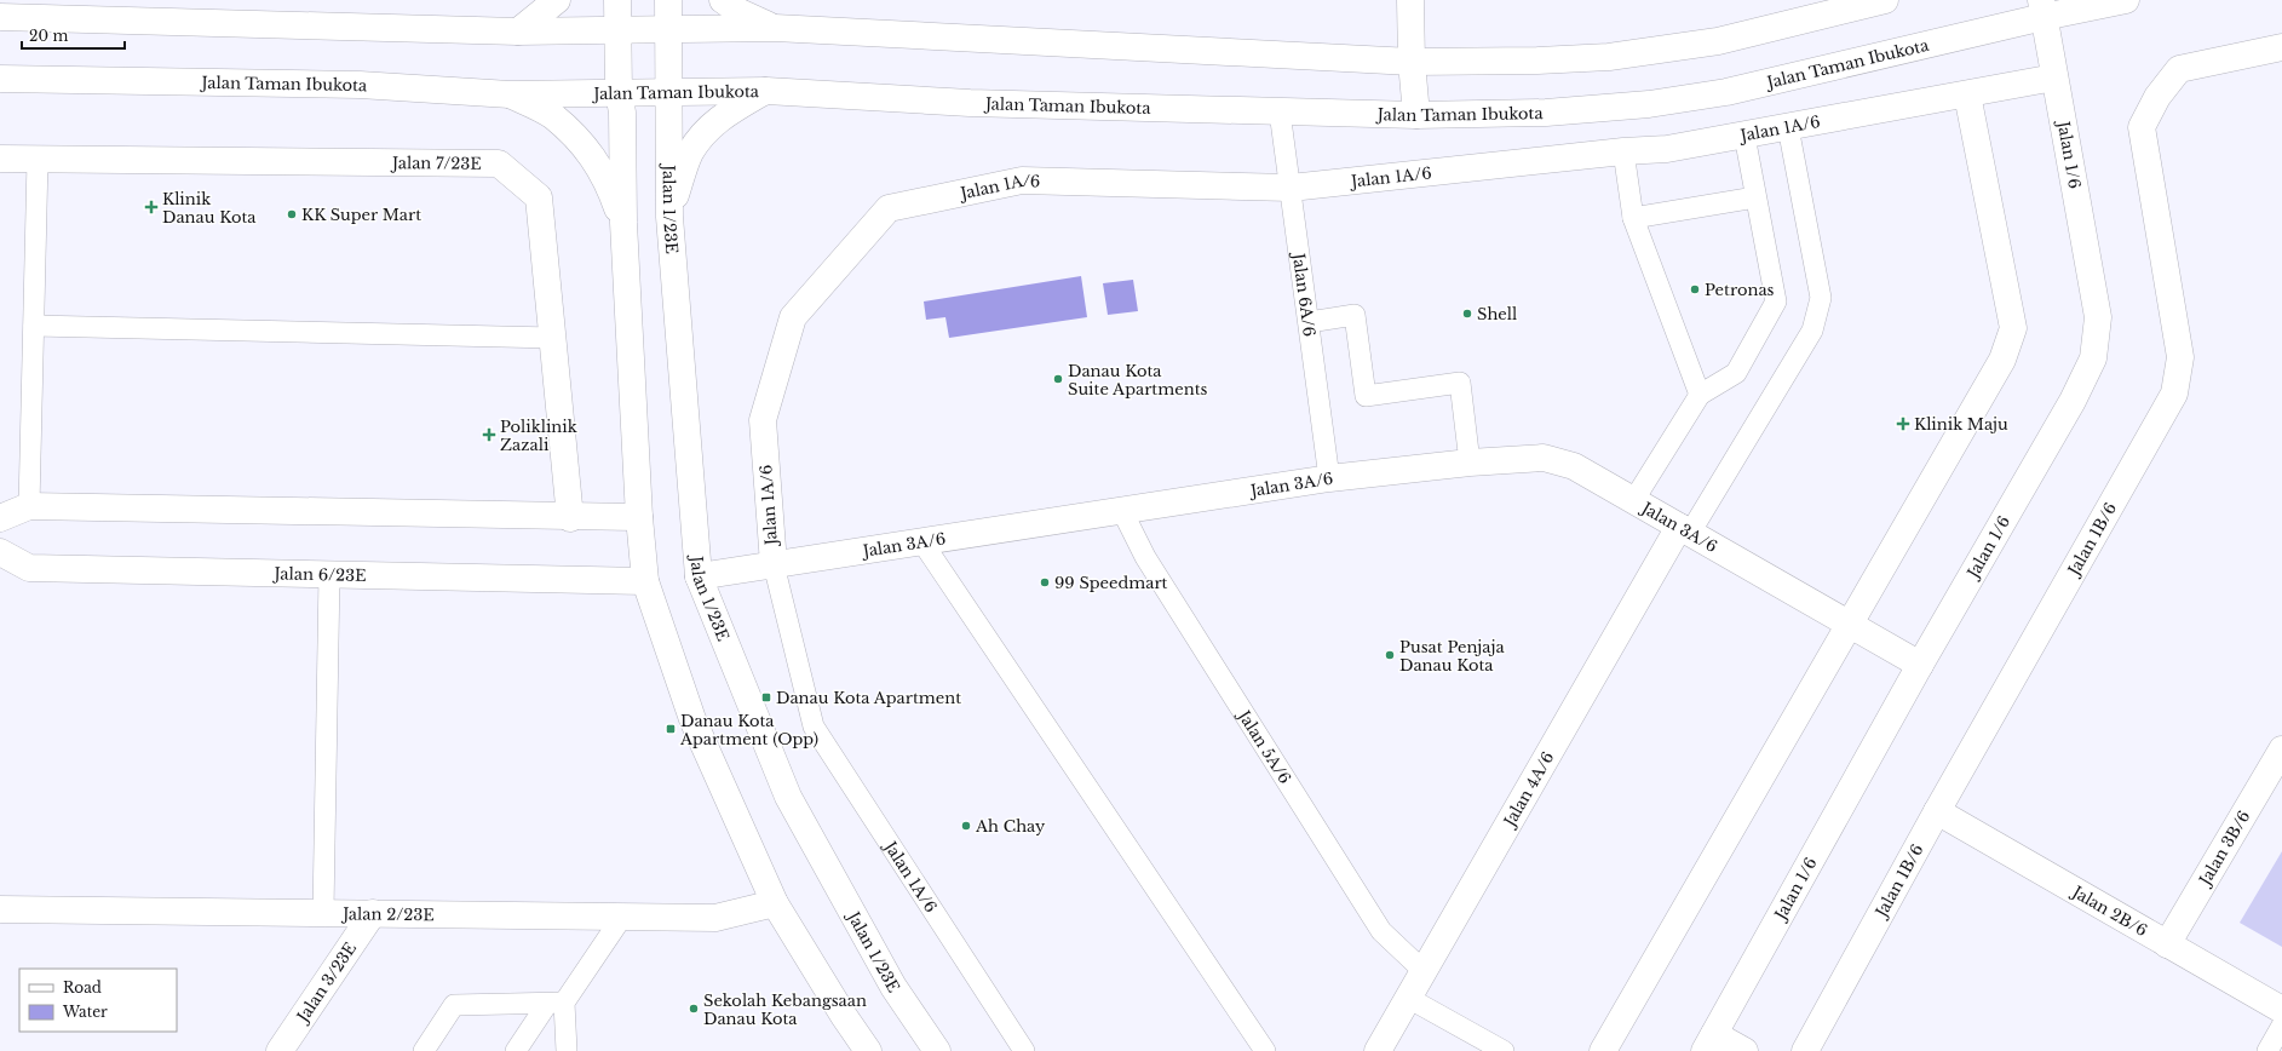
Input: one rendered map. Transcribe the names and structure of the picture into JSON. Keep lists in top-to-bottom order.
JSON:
{
  "streets": {
    "street": [
      "Jalan Taman Ibukota",
      "Jalan 1A/6",
      "Jalan 1/6",
      "Jalan 7/23E",
      "Jalan 1/23E",
      "Jalan 3A/6",
      "Jalan 1B/6",
      "Jalan 6/23E",
      "Jalan 4A/6",
      "Jalan 3B/6",
      "Jalan 2B/6",
      "Jalan 2/23E",
      "Jalan 3/23E"
    ],
    "lane": ["Jalan 6A/6", "Jalan 5A/6"]
  },
  "crossings": [
    ["Jalan Taman Ibukota", "Jalan 1/6"],
    ["Jalan Taman Ibukota", "Jalan 1/23E"],
    ["Jalan Taman Ibukota", "Jalan 6A/6"],
    ["Jalan 1A/6", "Jalan 1/6"],
    ["Jalan 1A/6", "Jalan 6A/6"],
    ["Jalan 1A/6", "Jalan 3A/6"],
    ["Jalan 1/6", "Jalan 3A/6"],
    ["Jalan 1/23E", "Jalan 3A/6"],
    ["Jalan 6A/6", "Jalan 3A/6"],
    ["Jalan 3A/6", "Jalan 5A/6"],
    ["Jalan 3A/6", "Jalan 4A/6"],
    ["Jalan 1B/6", "Jalan 2B/6"],
    ["Jalan 5A/6", "Jalan 4A/6"],
    ["Jalan 3B/6", "Jalan 2B/6"],
    ["Jalan 2/23E", "Jalan 3/23E"]
  ],
  "places": {
    "health": ["Klinik Danau Kota", "Klinik Maju", "Poliklinik Zazali"],
    "other": [
      "KK Super Mart",
      "Petronas",
      "Shell",
      "Danau Kota Suite Apartments",
      "99 Speedmart",
      "Pusat Penjaja Danau Kota",
      "Ah Chay",
      "Sekolah Kebangsaan Danau Kota"
    ],
    "transit": ["Danau Kota Apartment", "Danau Kota Apartment (Opp)"]
  },
  "legend": ["Road", "Water"],
  "scale_bar": "20 m"
}
